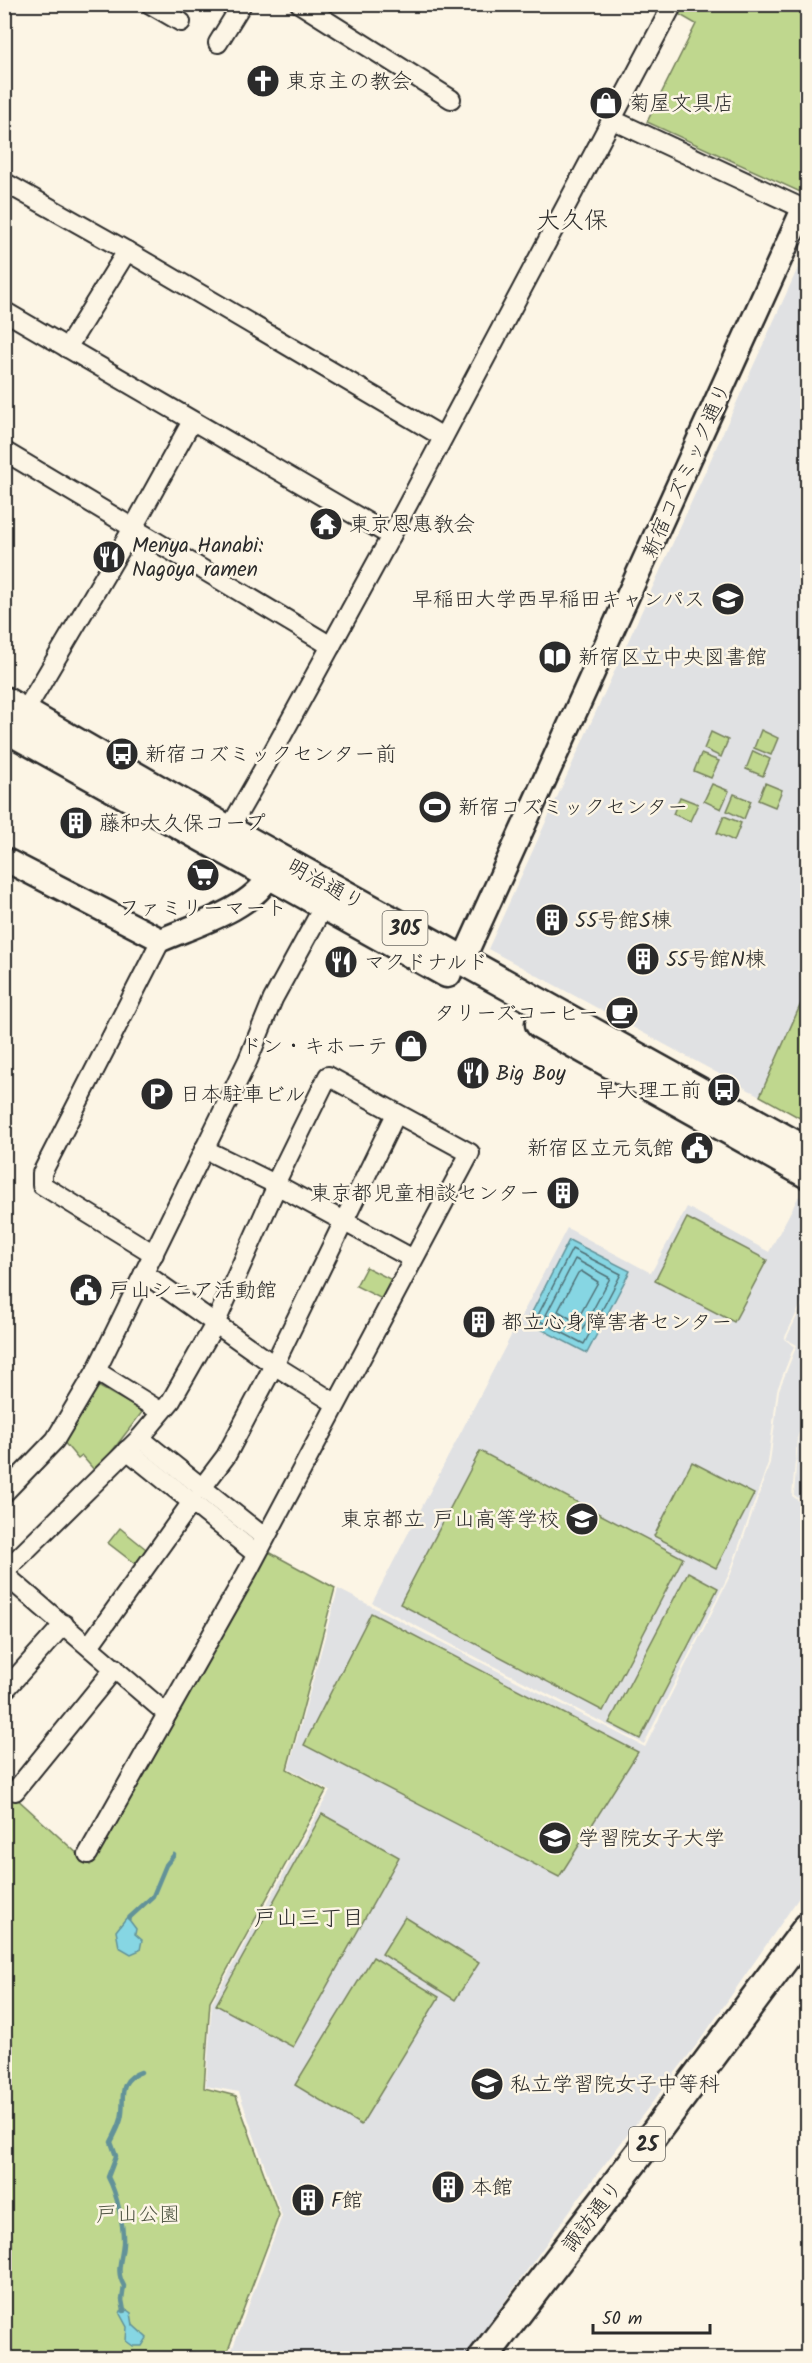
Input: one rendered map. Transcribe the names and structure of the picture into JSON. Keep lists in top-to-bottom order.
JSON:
{
  "streets": {
    "main road": [
      "明治通り",
      "305",
      "25",
      "諏訪通り"
    ],
    "street": ["新宿コズミック通り"]
  },
  "crossings": [
    ["新宿コズミック通り", "明治通り"]
  ],
  "districts": ["大久保", "戸山三丁目"],
  "parks": ["戸山公園"],
  "places": {
    "church": ["東京主の教会"],
    "shop": ["菊屋文具店", "ドン・キホーテ"],
    "temple": ["東京恩惠敎会"],
    "restaurant": ["Menya Hanabi: Nagoya ramen", "マクドナルド", "Big Boy"],
    "school or university": [
      "早稲田大学西早稲田キャンパス",
      "東京都立 戸山高等学校",
      "学習院女子大学",
      "私立学習院女子中等科"
    ],
    "library": ["新宿区立中央図書館"],
    "bus stop": ["新宿コズミックセンター前", "早大理工前"],
    "sports": ["新宿コズミックセンター"],
    "building": [
      "藤和大久保コープ",
      "55号館S棟",
      "55号館N棟",
      "東京都児童相談センター",
      "都立心身障害者センター",
      "本館",
      "F館"
    ],
    "supermarket": ["ファミリーマート"],
    "cafe": ["タリーズコーヒー"],
    "parking": ["日本駐車ビル"],
    "public building": ["新宿区立元気館", "戸山シニア活動館"]
  },
  "scale_bar": "50 m"
}
